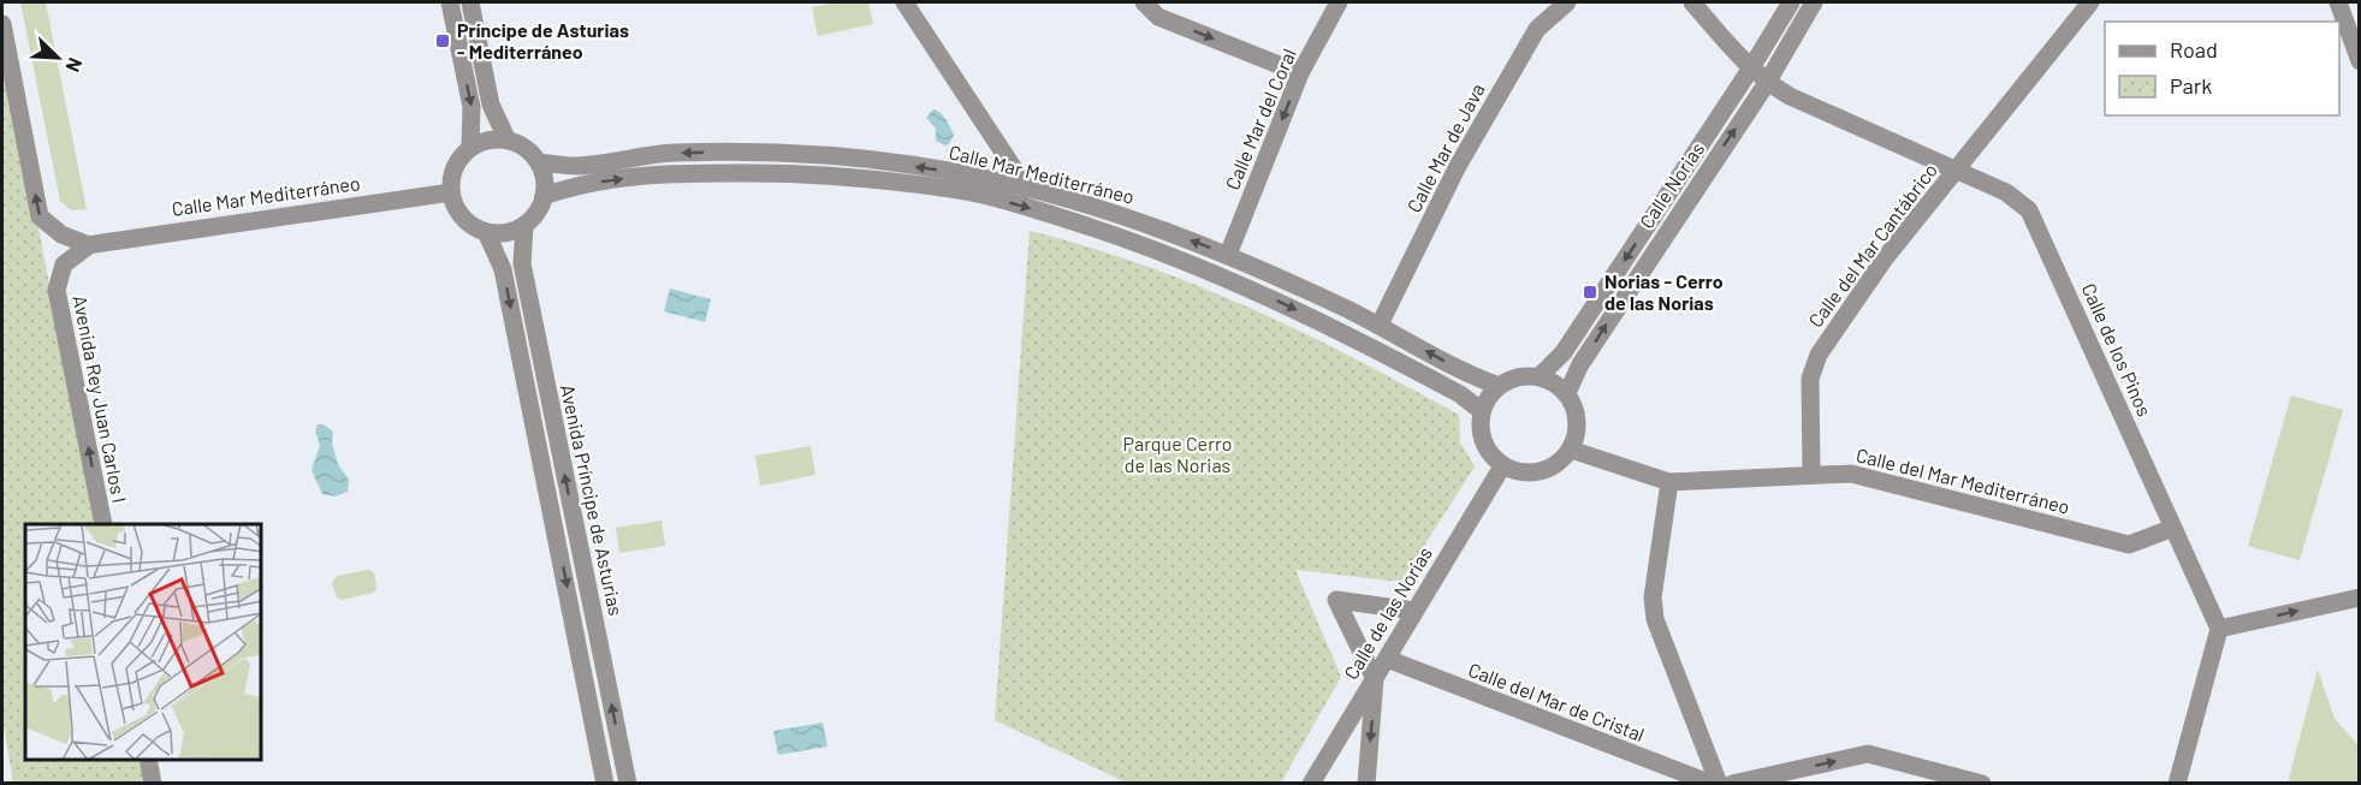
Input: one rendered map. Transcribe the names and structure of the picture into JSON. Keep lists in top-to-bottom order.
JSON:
{
  "streets": {
    "street": [
      "Calle Mar del Coral",
      "Calle Mar de Java",
      "Calle Mar Mediterráneo",
      "Calle Norias",
      "Calle del Mar Cantábrico",
      "Calle de los Pinos",
      "Avenida Rey Juan Carlos I",
      "Calle del Mar Mediterráneo",
      "Avenida Príncipe de Asturias",
      "Calle de las Norias",
      "Calle del Mar de Cristal"
    ]
  },
  "crossings": [
    ["Calle Mar del Coral", "Calle Mar Mediterráneo"],
    ["Calle Mar de Java", "Calle Mar Mediterráneo"],
    ["Calle Mar Mediterráneo", "Calle Norias"],
    ["Calle Mar Mediterráneo", "Avenida Rey Juan Carlos I"],
    ["Calle Mar Mediterráneo", "Calle del Mar Mediterráneo"],
    ["Calle Mar Mediterráneo", "Avenida Príncipe de Asturias"],
    ["Calle Mar Mediterráneo", "Calle de las Norias"],
    ["Calle Norias", "Calle de los Pinos"],
    ["Calle Norias", "Calle del Mar Mediterráneo"],
    ["Calle Norias", "Calle de las Norias"],
    ["Calle del Mar Cantábrico", "Calle de los Pinos"],
    ["Calle del Mar Cantábrico", "Calle del Mar Mediterráneo"],
    ["Calle de los Pinos", "Calle del Mar Mediterráneo"],
    ["Calle del Mar Mediterráneo", "Calle de las Norias"],
    ["Calle de las Norias", "Calle del Mar de Cristal"]
  ],
  "one_way": ["Calle Mar del Coral", "Avenida Rey Juan Carlos I"],
  "parks": ["Parque Cerro de las Norias"],
  "places": {
    "transit": ["Príncipe de Asturias - Mediterráneo", "Norias - Cerro de las Norias"]
  },
  "legend": ["Road", "Park"],
  "north": "bottom right"
}
